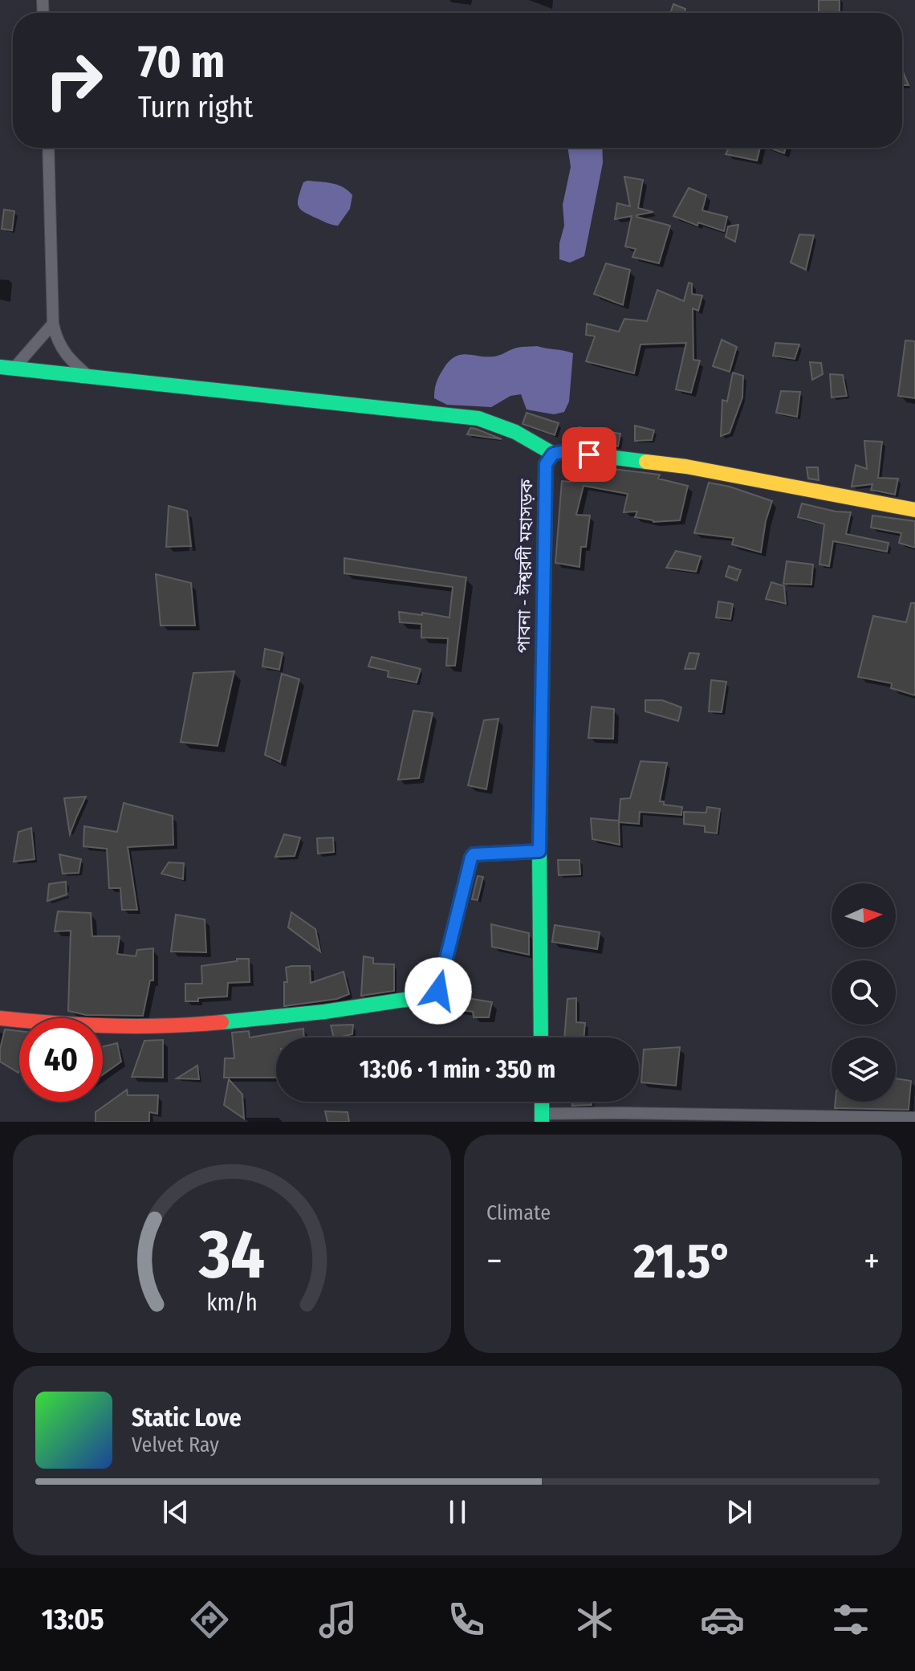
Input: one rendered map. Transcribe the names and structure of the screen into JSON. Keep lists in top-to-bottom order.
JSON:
{
  "streets": {
    "street": ["পাবনা - ঈশ্বরদী মহাসড়ক"]
  },
  "north": "right",
  "page": {
    "turn": ["70 m", "Turn right"],
    "limit": "40",
    "trip": "13:06 · 1 min · 350 m",
    "tile": "Climate",
    "heat": ["−", "21.5°", "+"],
    "song": ["Static Love", "Velvet Ray"],
    "tabs": "13:05",
    "gauge": ["34", "km/h"]
  }
}
